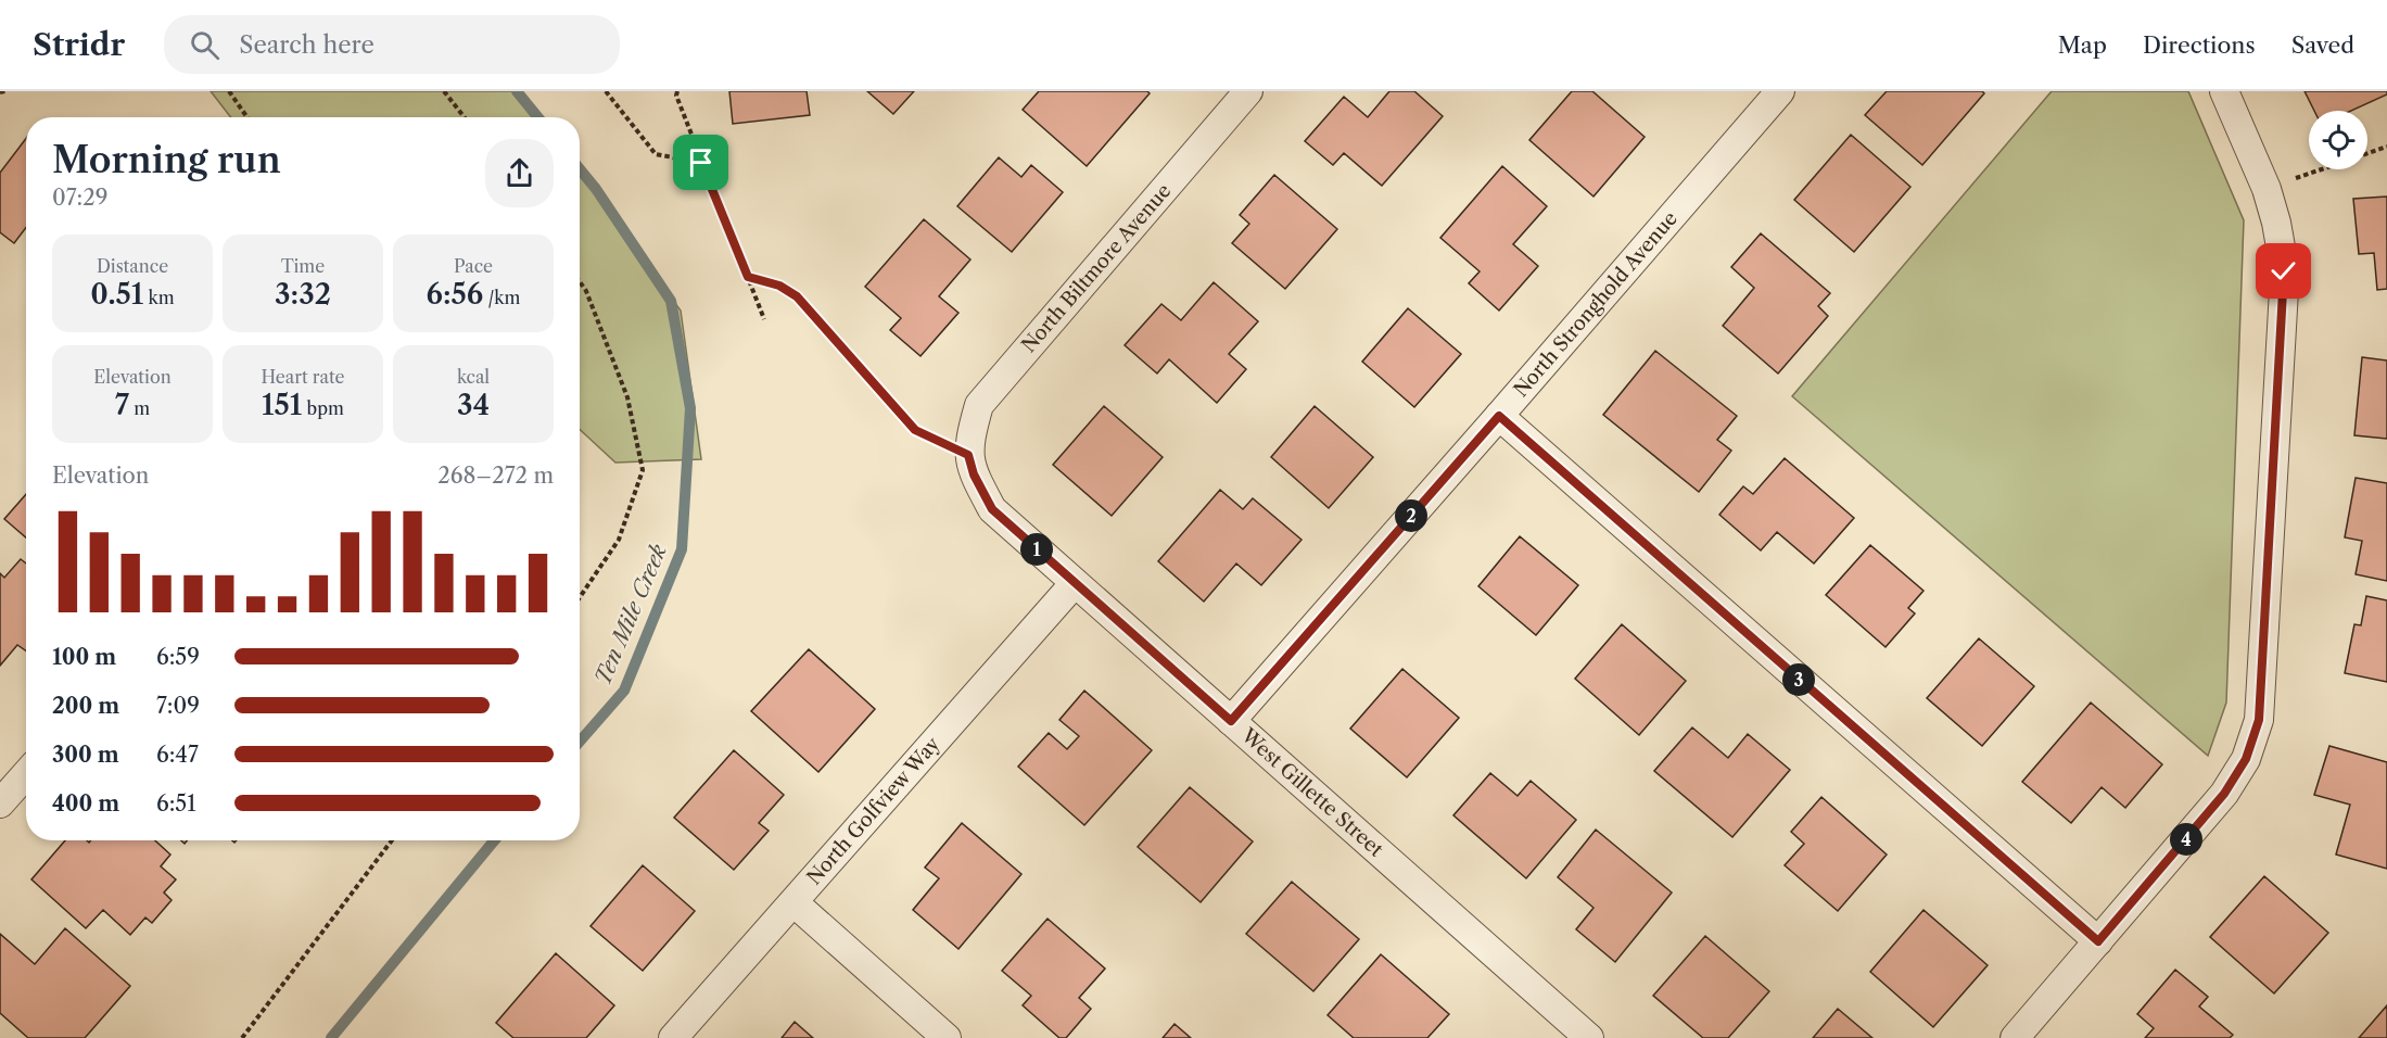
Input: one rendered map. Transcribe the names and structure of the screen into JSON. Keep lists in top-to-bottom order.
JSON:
{
  "streets": {
    "street": [
      "North Biltmore Avenue",
      "North Stronghold Avenue",
      "West Gillette Street",
      "North Golfview Way"
    ]
  },
  "crossings": [
    ["North Biltmore Avenue", "West Gillette Street"],
    ["North Stronghold Avenue", "West Gillette Street"],
    ["West Gillette Street", "North Golfview Way"]
  ],
  "water": ["Ten Mile Creek"],
  "page": {
    "header": "Stridr",
    "search": "Search here",
    "nav": ["Map", "Directions", "Saved"],
    "heading": ["Morning run", "07:29"],
    "stats": [
      ["Distance", "0.51 km"],
      ["Time", "3:32"],
      ["Pace", "6:56 /km"],
      ["Elevation", "7 m"],
      ["Heart rate", "151 bpm"],
      ["kcal", "34"]
    ],
    "chart": ["Elevation", "268–272 m"],
    "pins": [
      "2",
      "1",
      "3",
      "4"
    ],
    "list": [
      {
        "name": "100 m",
        "note": "6:59"
      },
      {
        "name": "200 m",
        "note": "7:09"
      },
      {
        "name": "300 m",
        "note": "6:47"
      },
      {
        "name": "400 m",
        "note": "6:51"
      }
    ]
  }
}
